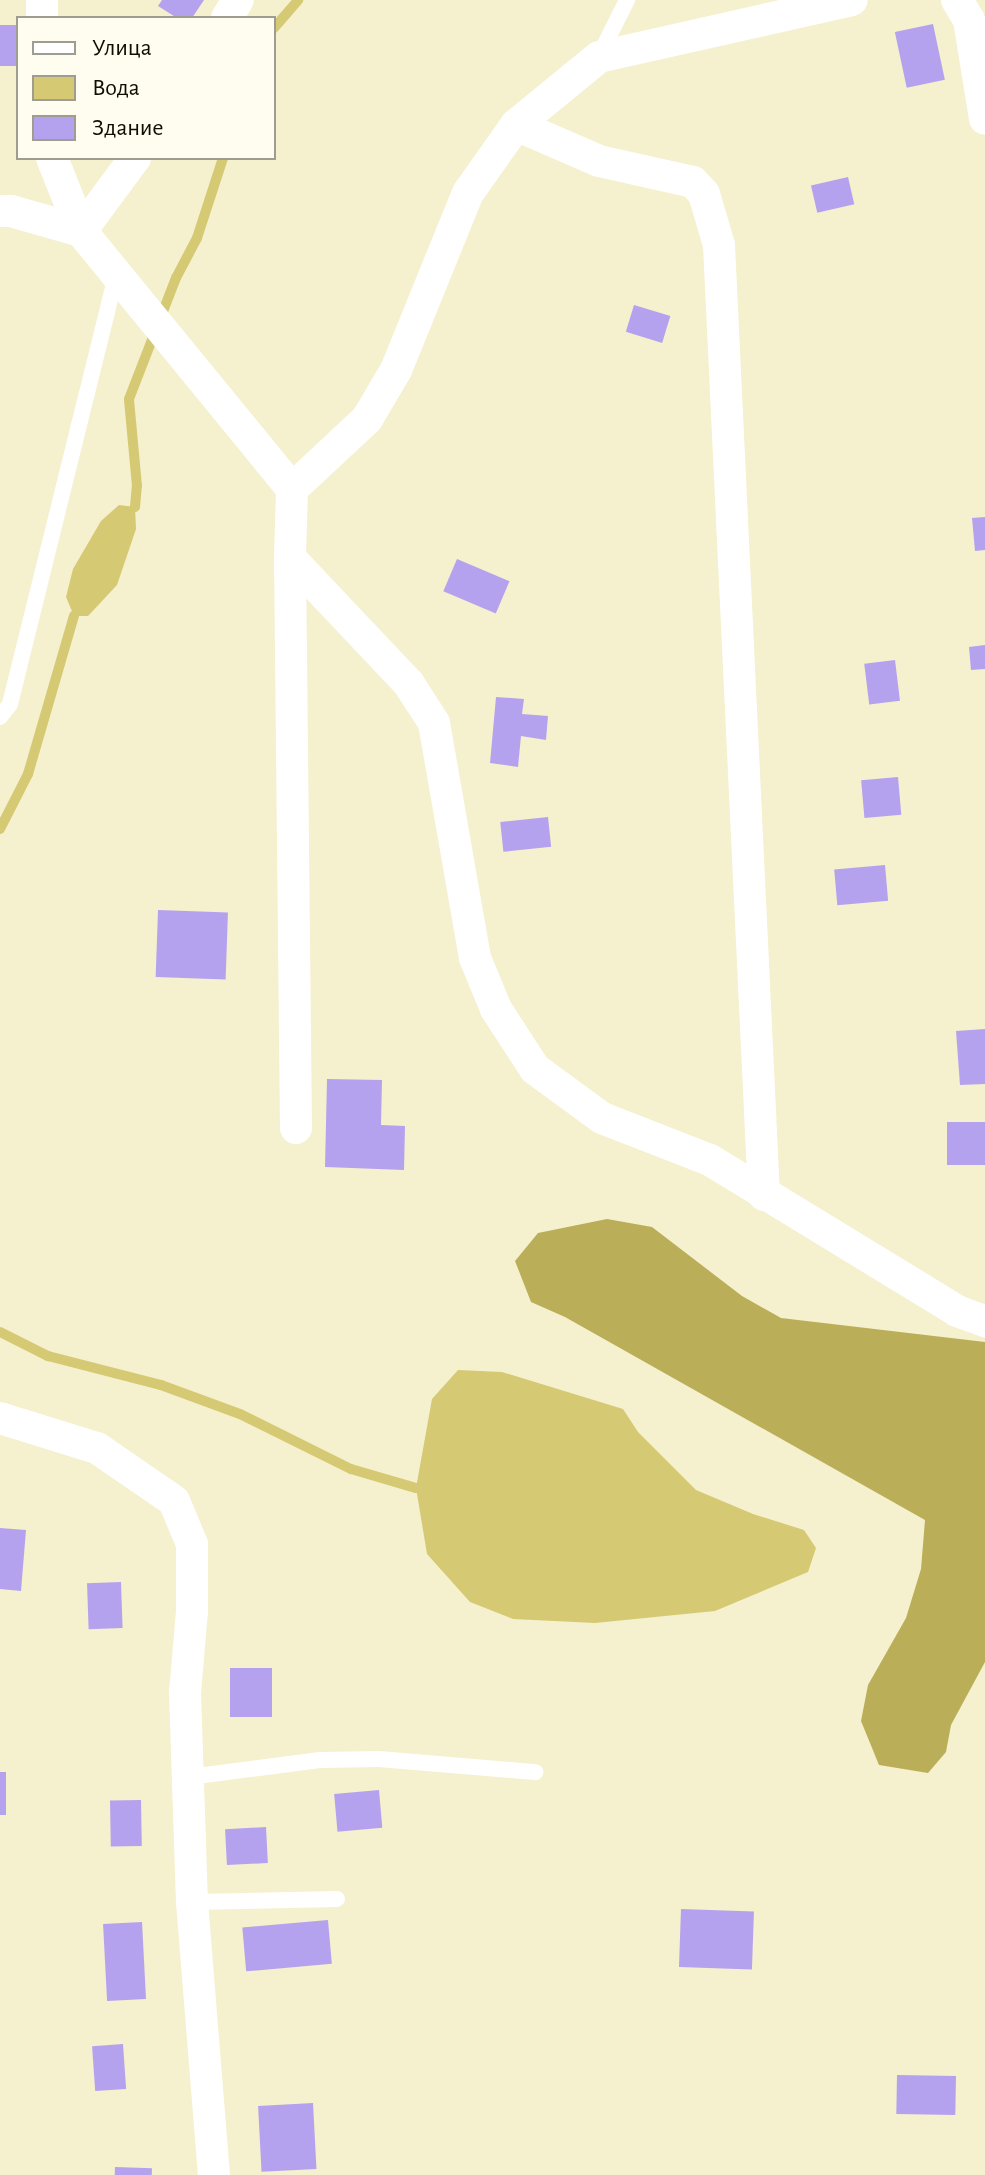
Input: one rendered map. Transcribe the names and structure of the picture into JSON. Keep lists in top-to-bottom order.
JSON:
{
  "legend": ["Улица", "Вода", "Здание"]
}
